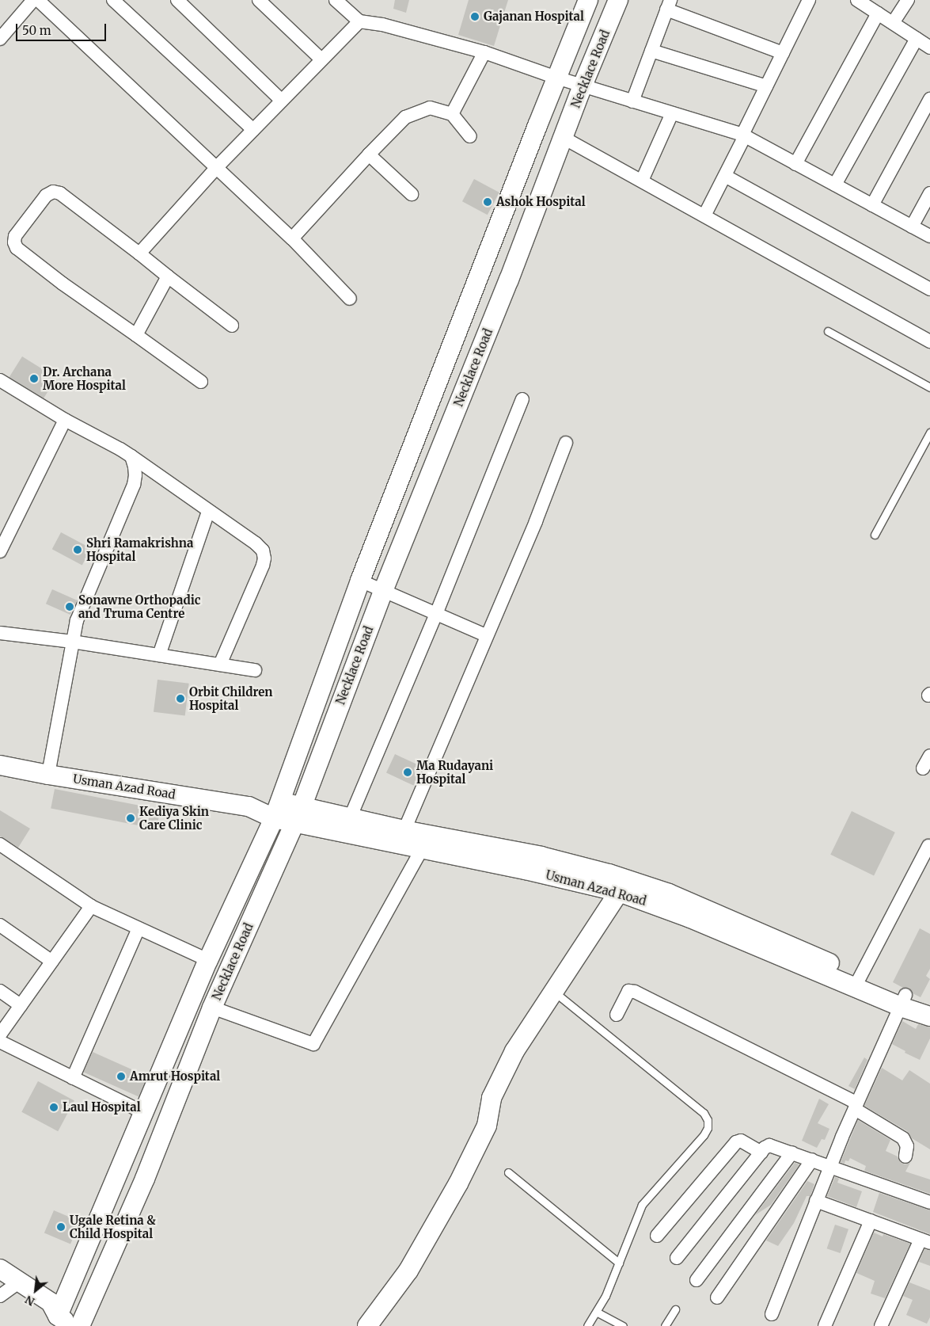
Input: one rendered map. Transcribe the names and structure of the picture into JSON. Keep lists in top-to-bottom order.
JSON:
{
  "streets": {
    "main road": ["Necklace Road", "Usman Azad Road"]
  },
  "crossings": [
    ["Necklace Road", "Usman Azad Road"]
  ],
  "places": [
    "Gajanan Hospital",
    "Ashok Hospital",
    "Dr. Archana More Hospital",
    "Shri Ramakrishna Hospital",
    "Sonawne Orthopadic and Truma Centre",
    "Orbit Children Hospital",
    "Ma Rudayani Hospital",
    "Kediya Skin Care Clinic",
    "Amrut Hospital",
    "Laul Hospital",
    "Ugale Retina & Child Hospital"
  ],
  "scale_bar": "50 m",
  "north": "bottom left"
}
